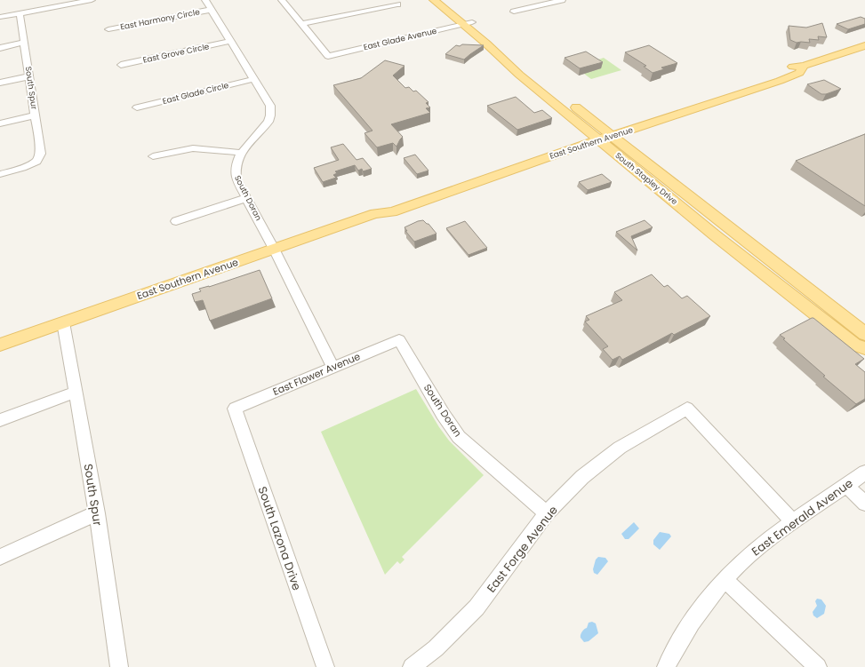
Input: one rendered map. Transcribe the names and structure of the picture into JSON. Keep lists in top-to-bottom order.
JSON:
{
  "streets": {
    "main road": ["East Southern Avenue", "South Stapley Drive"],
    "street": [
      "East Harmony Circle",
      "East Glade Avenue",
      "East Grove Circle",
      "South Spur",
      "East Glade Circle",
      "South Doran",
      "East Flower Avenue",
      "East Emerald Avenue",
      "South Lazona Drive",
      "East Forge Avenue"
    ]
  },
  "crossings": [
    ["East Harmony Circle", "South Doran"],
    ["East Glade Avenue", "South Stapley Drive"],
    ["East Grove Circle", "South Doran"],
    ["South Spur", "East Southern Avenue"],
    ["East Glade Circle", "South Doran"],
    ["East Southern Avenue", "South Stapley Drive"],
    ["East Southern Avenue", "South Doran"],
    ["South Doran", "East Flower Avenue"],
    ["South Doran", "East Forge Avenue"],
    ["East Flower Avenue", "South Lazona Drive"],
    ["East Emerald Avenue", "East Forge Avenue"]
  ]
}
